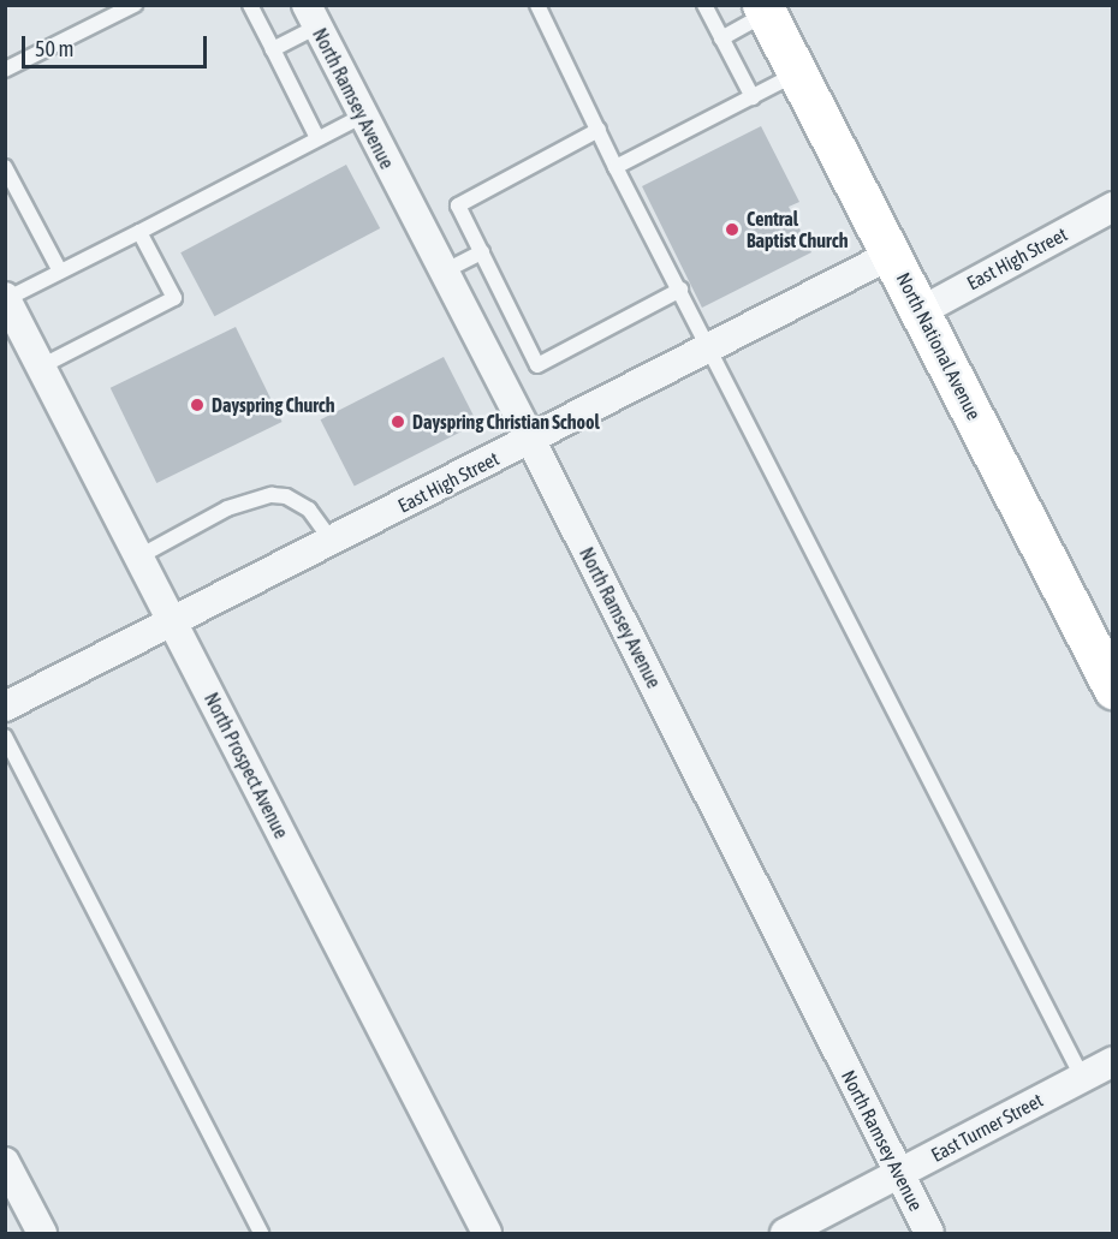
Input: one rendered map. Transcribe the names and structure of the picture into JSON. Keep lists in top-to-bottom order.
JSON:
{
  "streets": {
    "main road": ["North National Avenue"],
    "street": [
      "North Ramsey Avenue",
      "East High Street",
      "North Prospect Avenue",
      "East Turner Street"
    ]
  },
  "crossings": [
    ["North Ramsey Avenue", "East High Street"],
    ["North Ramsey Avenue", "East Turner Street"],
    ["East High Street", "North National Avenue"],
    ["East High Street", "North Prospect Avenue"]
  ],
  "places": ["Central Baptist Church", "Dayspring Church", "Dayspring Christian School"],
  "scale_bar": "50 m"
}
